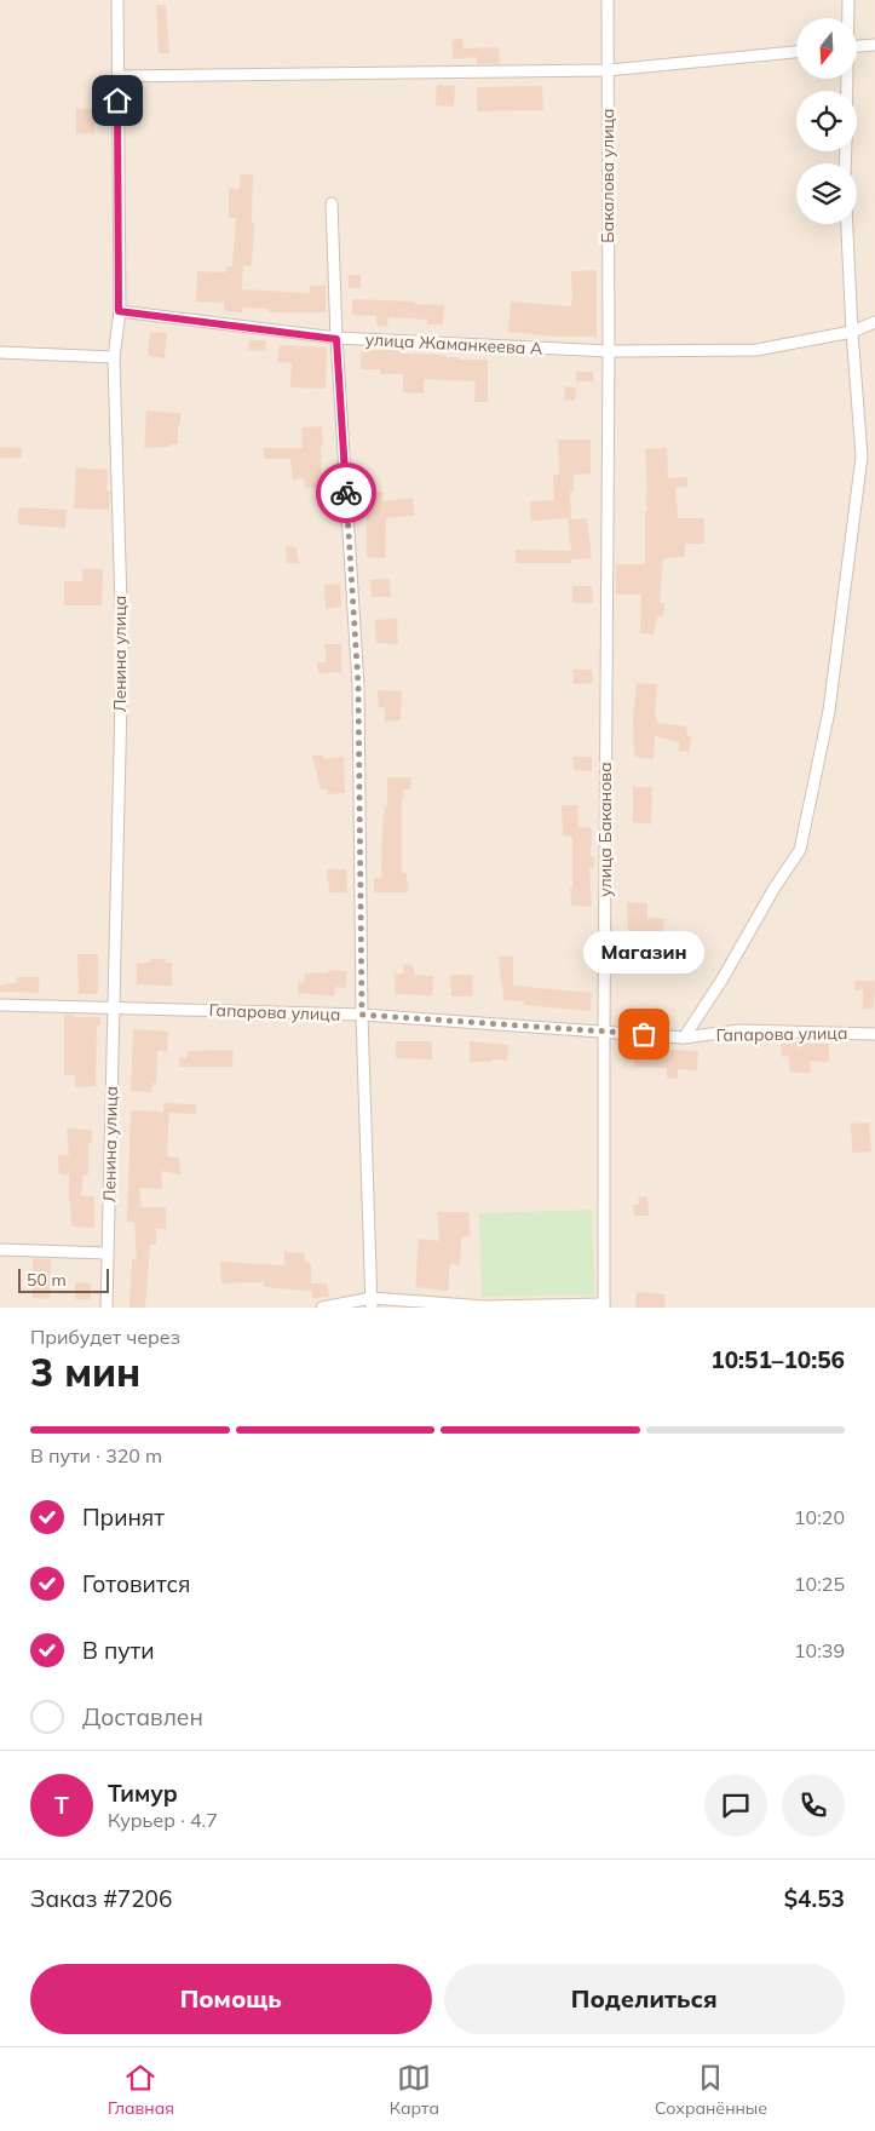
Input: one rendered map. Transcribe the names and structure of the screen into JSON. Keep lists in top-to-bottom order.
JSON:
{
  "streets": {
    "street": [
      "Бакалова улица",
      "улица Жаманкеева А",
      "Ленина улица",
      "улица Баканова",
      "Гапарова улица"
    ]
  },
  "crossings": [
    ["Бакалова улица", "улица Жаманкеева А"],
    ["Бакалова улица", "улица Баканова"],
    ["улица Жаманкеева А", "Ленина улица"],
    ["улица Жаманкеева А", "улица Баканова"],
    ["Ленина улица", "Гапарова улица"],
    ["улица Баканова", "Гапарова улица"]
  ],
  "places": ["Магазин"],
  "scale_bar": "50 m",
  "north": "bottom",
  "page": {
    "bubble": "Магазин",
    "scale": "50 m",
    "heading": ["3 мин", "Прибудет через", "10:51–10:56"],
    "panel": [
      "Тимур",
      "Курьер · 4.7",
      "Заказ #7206",
      "$4.53"
    ],
    "bar": "В пути · 320 m",
    "list": [
      ["Принят", "10:20"],
      ["Готовится", "10:25"],
      ["В пути", "10:39"],
      "Доставлен"
    ],
    "round": "Т",
    "buttons": ["Помощь", "Поделиться"],
    "tabs": ["Главная", "Карта", "Сохранённые"]
  }
}
